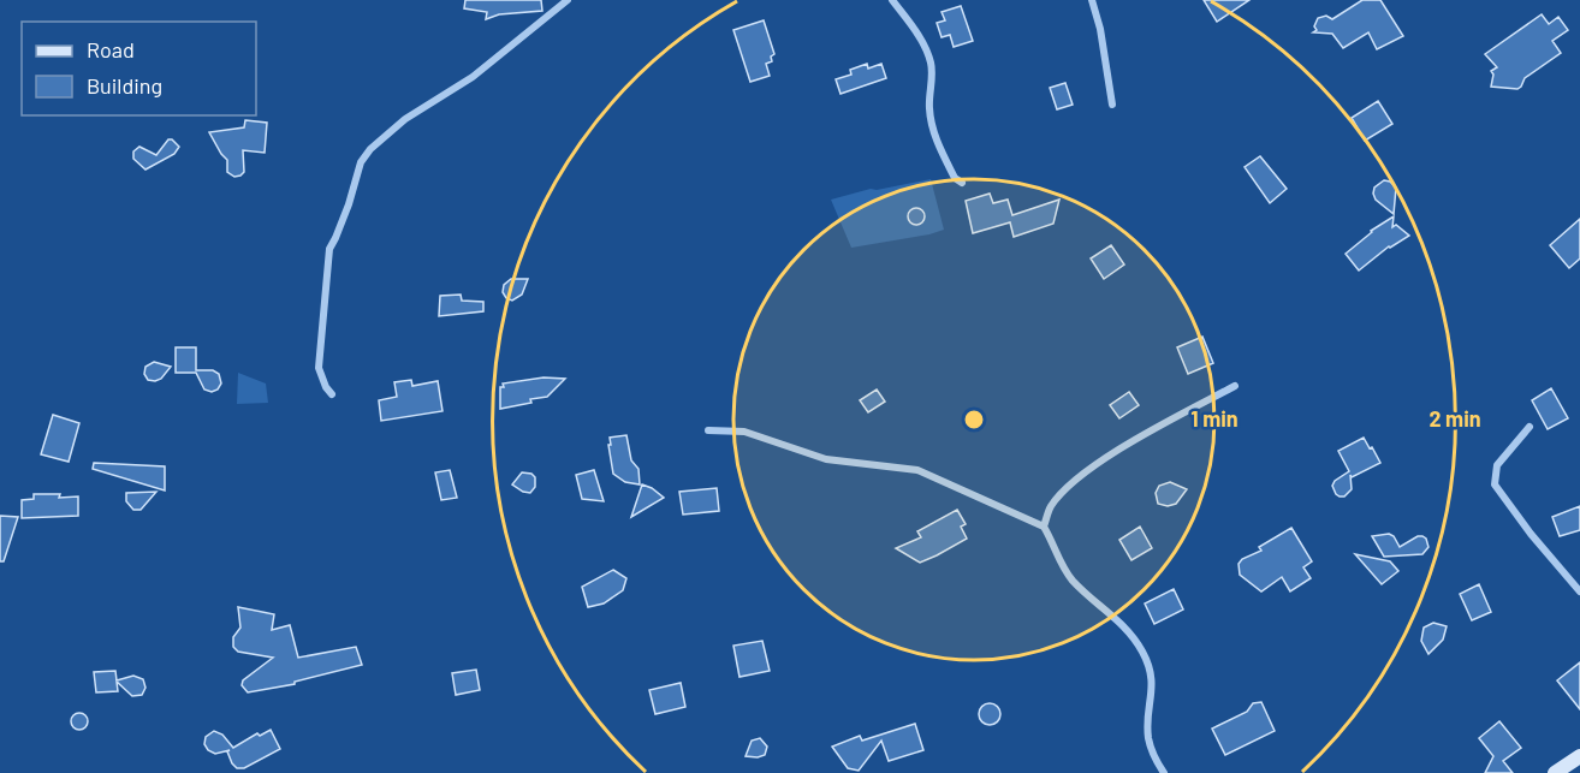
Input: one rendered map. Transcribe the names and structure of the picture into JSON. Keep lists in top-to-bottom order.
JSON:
{
  "legend": ["Road", "Building"],
  "rings": ["1 min", "2 min"]
}
